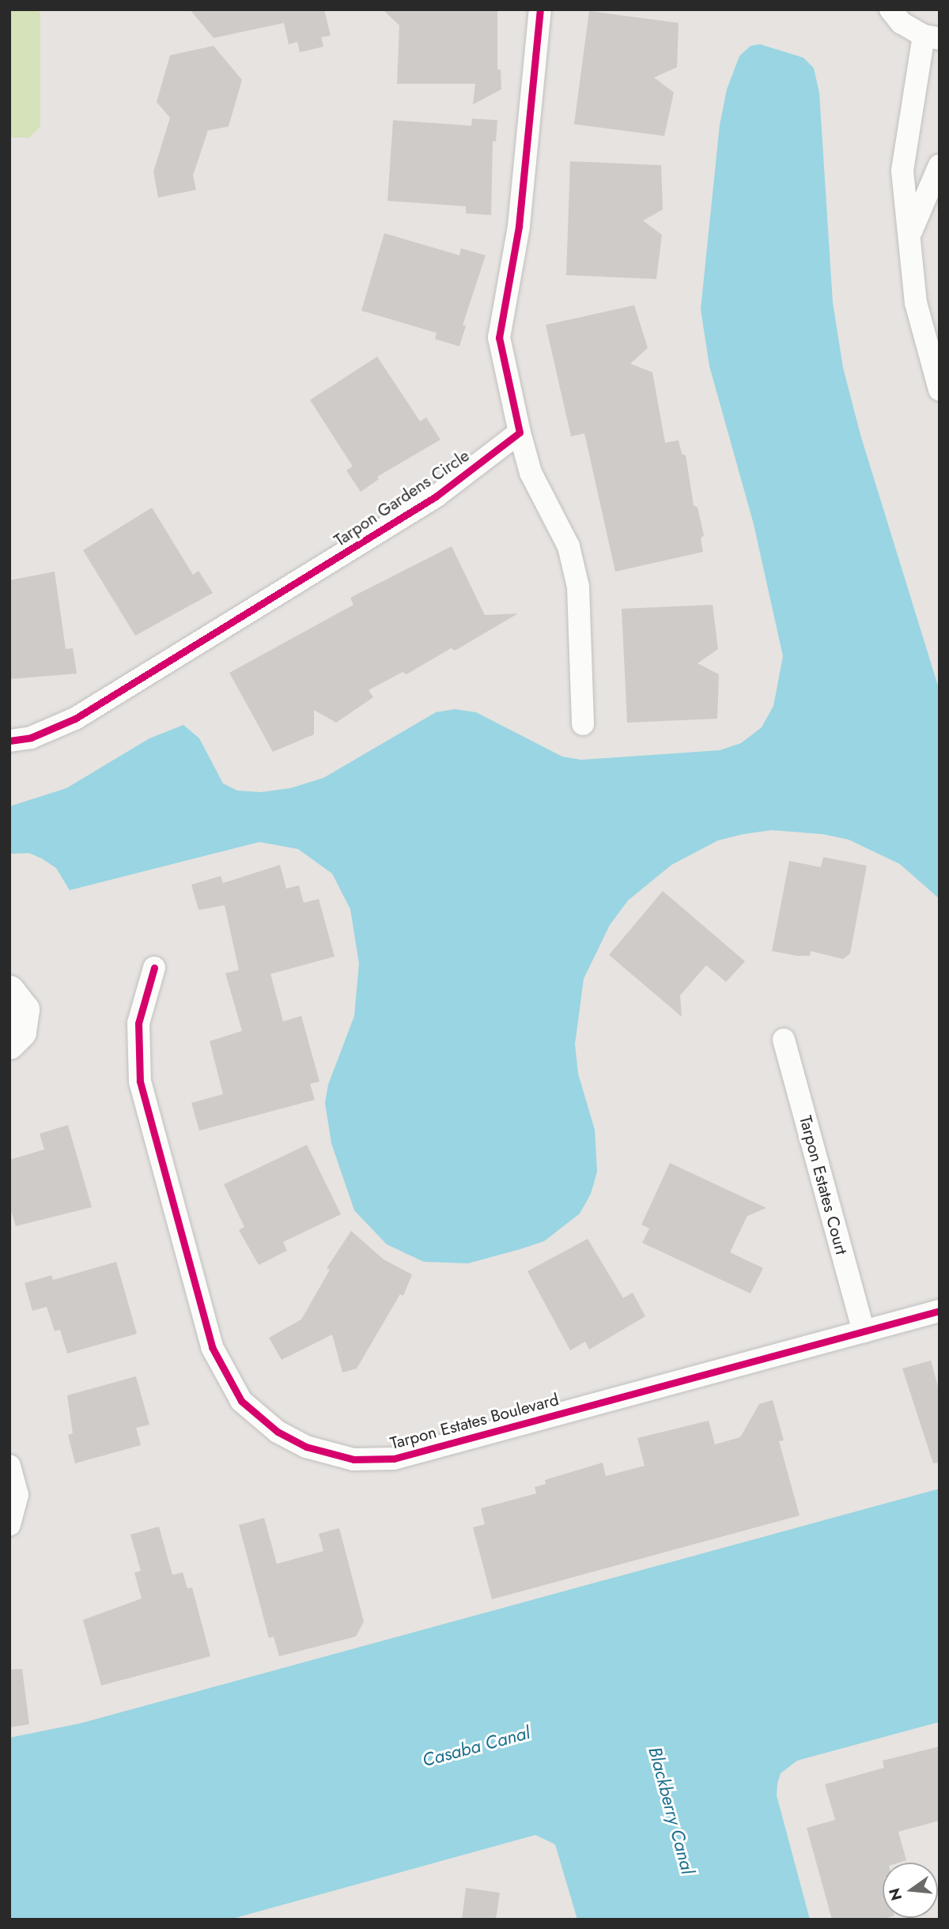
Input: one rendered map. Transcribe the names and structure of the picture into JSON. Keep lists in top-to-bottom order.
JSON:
{
  "streets": {
    "street": ["Tarpon Gardens Circle", "Tarpon Estates Court", "Tarpon Estates Boulevard"]
  },
  "crossings": [
    ["Tarpon Estates Court", "Tarpon Estates Boulevard"]
  ],
  "water": ["Casaba Canal", "Blackberry Canal"],
  "north": "left"
}
